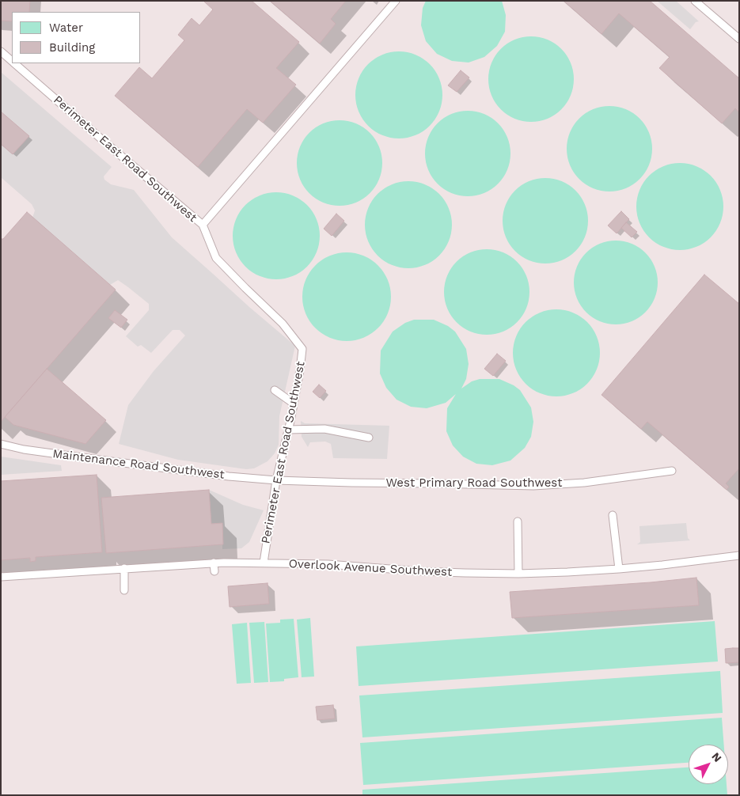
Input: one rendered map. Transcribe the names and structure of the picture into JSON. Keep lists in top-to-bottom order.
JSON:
{
  "streets": {
    "lane": [
      "Perimeter East Road Southwest",
      "Maintenance Road Southwest",
      "West Primary Road Southwest",
      "Overlook Avenue Southwest"
    ]
  },
  "crossings": [
    ["Perimeter East Road Southwest", "Maintenance Road Southwest"],
    ["Perimeter East Road Southwest", "West Primary Road Southwest"],
    ["Perimeter East Road Southwest", "Overlook Avenue Southwest"],
    ["Maintenance Road Southwest", "West Primary Road Southwest"]
  ],
  "legend": ["Water", "Building"],
  "north": "top right"
}
